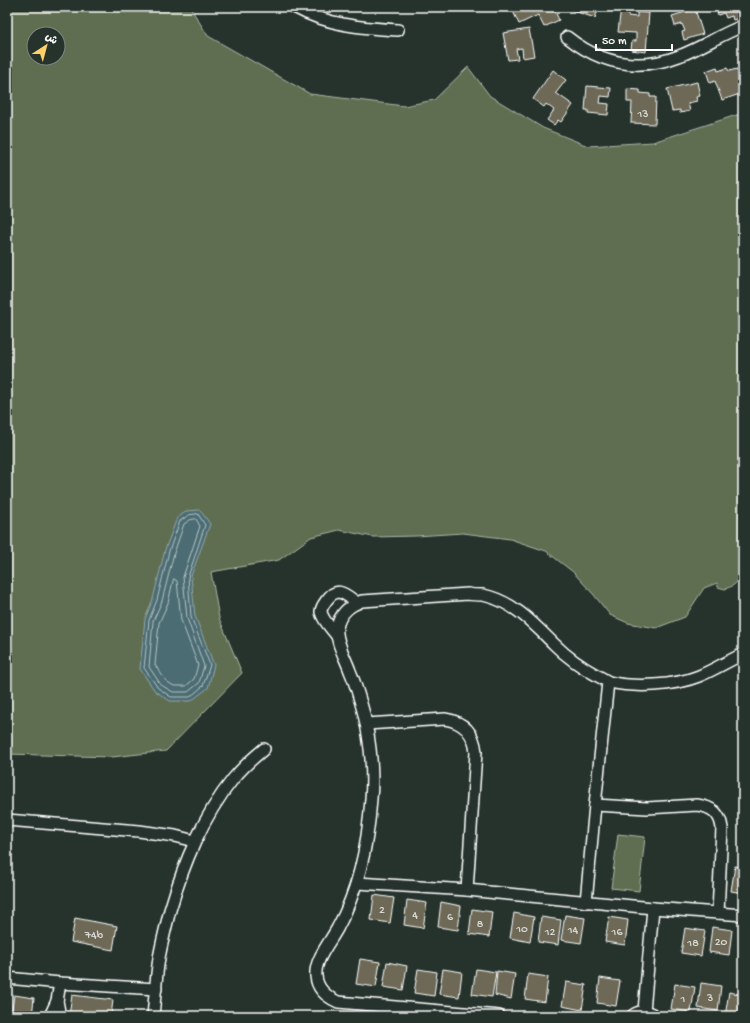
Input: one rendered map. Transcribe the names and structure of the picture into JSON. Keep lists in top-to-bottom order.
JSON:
{
  "house_numbers": [
    "13",
    "2",
    "4",
    "6",
    "8",
    "10",
    "14",
    "12",
    "16",
    "74b",
    "20",
    "18",
    "3",
    "1"
  ],
  "scale_bar": "50 m",
  "north": "top right"
}
